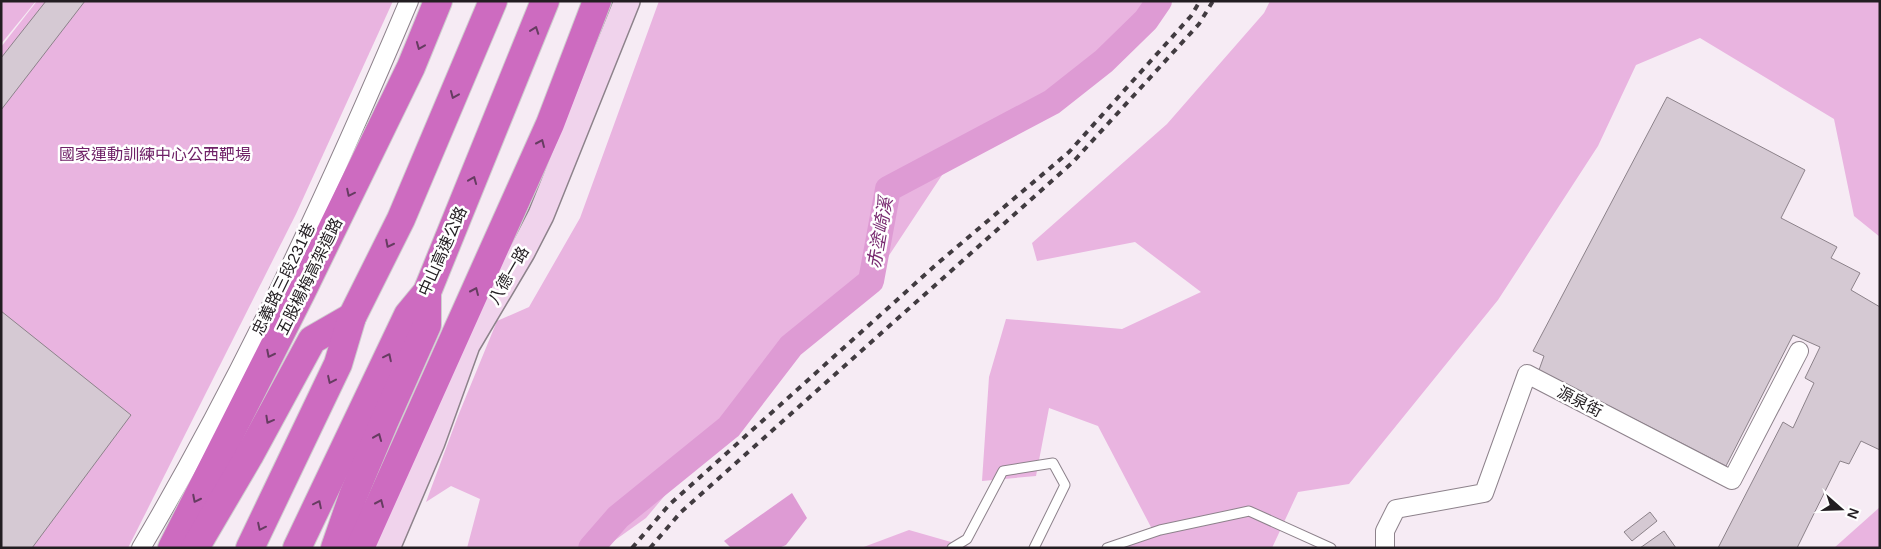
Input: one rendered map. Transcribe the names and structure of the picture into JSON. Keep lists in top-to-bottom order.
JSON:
{
  "streets": {
    "highway": ["中山高速公路", "五股楊梅高架道路"],
    "street": ["八德一路", "忠義路三段231巷", "源泉街"]
  },
  "water": ["赤塗崎溪"],
  "parks": ["國家運動訓練中心公西靶場"],
  "north": "right"
}
